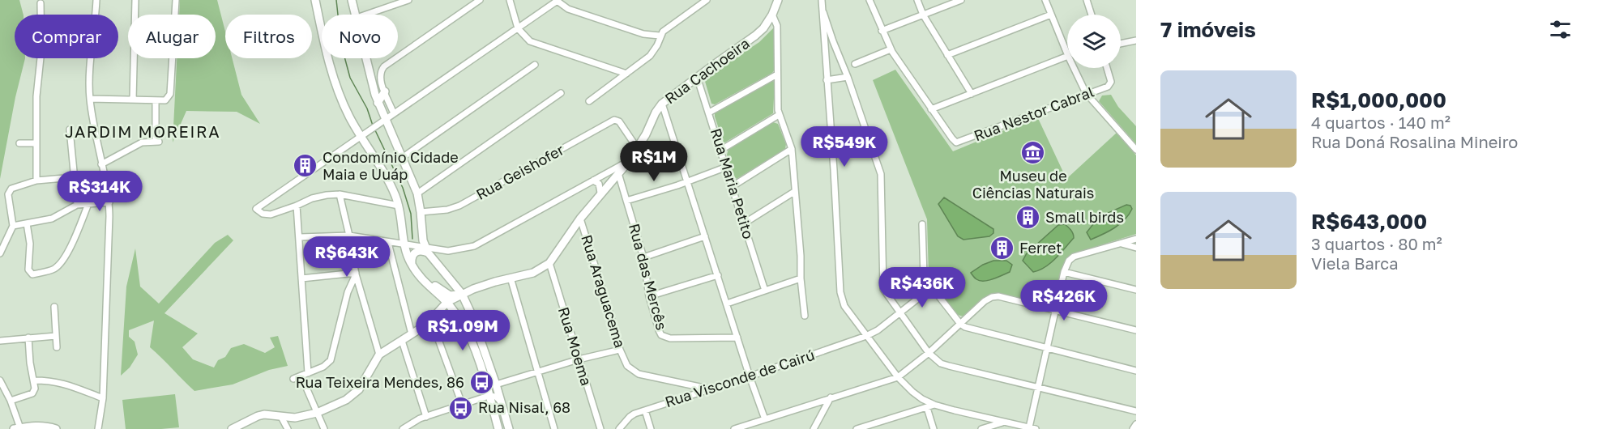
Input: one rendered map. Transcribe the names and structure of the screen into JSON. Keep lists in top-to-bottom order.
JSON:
{
  "streets": {
    "main road": ["Rua Cachoeira"],
    "street": [
      "Rua Nestor Cabral",
      "Rua Geishofer",
      "Rua Maria Petito",
      "Rua das Mercês",
      "Rua Araguacema",
      "Rua Moema",
      "Rua Visconde de Cairú"
    ]
  },
  "crossings": [
    ["Rua Cachoeira", "Rua Geishofer"],
    ["Rua Cachoeira", "Rua Maria Petito"],
    ["Rua Cachoeira", "Rua das Mercês"],
    ["Rua Cachoeira", "Rua Araguacema"],
    ["Rua Cachoeira", "Rua Moema"],
    ["Rua Araguacema", "Rua Visconde de Cairú"]
  ],
  "districts": ["JARDIM MOREIRA"],
  "places": {
    "museum": ["Museu de Ciências Naturais"],
    "building": ["Condomínio Cidade Maia e Uuáp", "Small birds", "Ferret"],
    "bus stop": ["Rua Teixeira Mendes, 86", "Rua Nisal, 68"]
  },
  "page": {
    "heading": "7 imóveis",
    "chip": [
      "Comprar",
      "Alugar",
      "Filtros",
      "Novo"
    ],
    "list": [
      {
        "name": "R$1,000,000",
        "note": "4 quartos · 140 m² · Rua Doná Rosalina Mineiro"
      },
      {
        "name": "R$643,000",
        "note": "3 quartos · 80 m² · Viela Barca"
      }
    ],
    "price": [
      "R$549K",
      "R$1M",
      "R$314K",
      "R$643K",
      "R$436K",
      "R$426K",
      "R$1.09M"
    ]
  }
}
